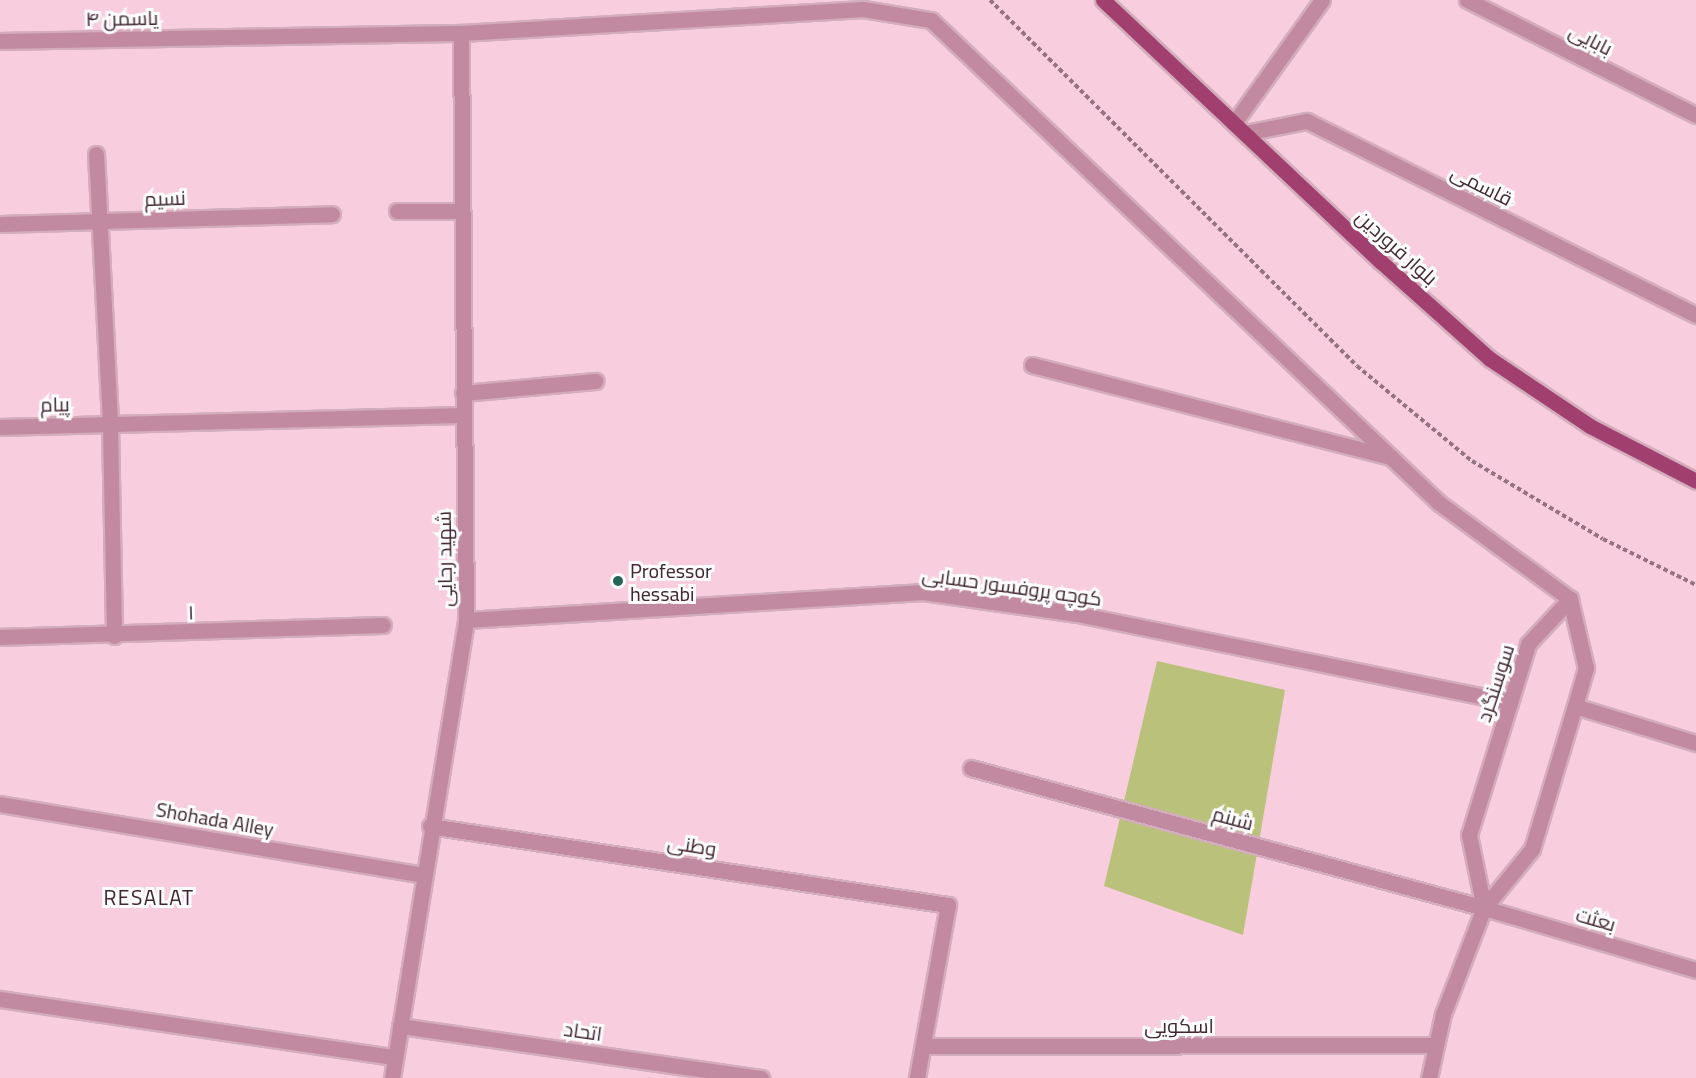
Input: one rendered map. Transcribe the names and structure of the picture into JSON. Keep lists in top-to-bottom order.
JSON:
{
  "streets": {
    "main road": ["بلوار فروردین"],
    "street": [
      "یاسمن ۴",
      "بابایی",
      "قاسمی",
      "نسیم",
      "پیام",
      "شهید رجایی",
      "کوچه پروفسور حسابی",
      "۱",
      "سوسنگرد",
      "شبنم",
      "Shohada Alley",
      "وطنی",
      "بعثت",
      "اسکویی",
      "اتحاد"
    ]
  },
  "crossings": [
    ["یاسمن ۴", "شهید رجایی"],
    ["یاسمن ۴", "سوسنگرد"],
    ["قاسمی", "بلوار فروردین"],
    ["پیام", "شهید رجایی"],
    ["شهید رجایی", "کوچه پروفسور حسابی"],
    ["شهید رجایی", "Shohada Alley"],
    ["شهید رجایی", "وطنی"],
    ["شهید رجایی", "اتحاد"],
    ["کوچه پروفسور حسابی", "سوسنگرد"],
    ["سوسنگرد", "شبنم"],
    ["سوسنگرد", "بعثت"],
    ["شبنم", "بعثت"],
    ["وطنی", "اسکویی"]
  ],
  "districts": ["RESALAT"],
  "places": ["Professor hessabi"]
}
